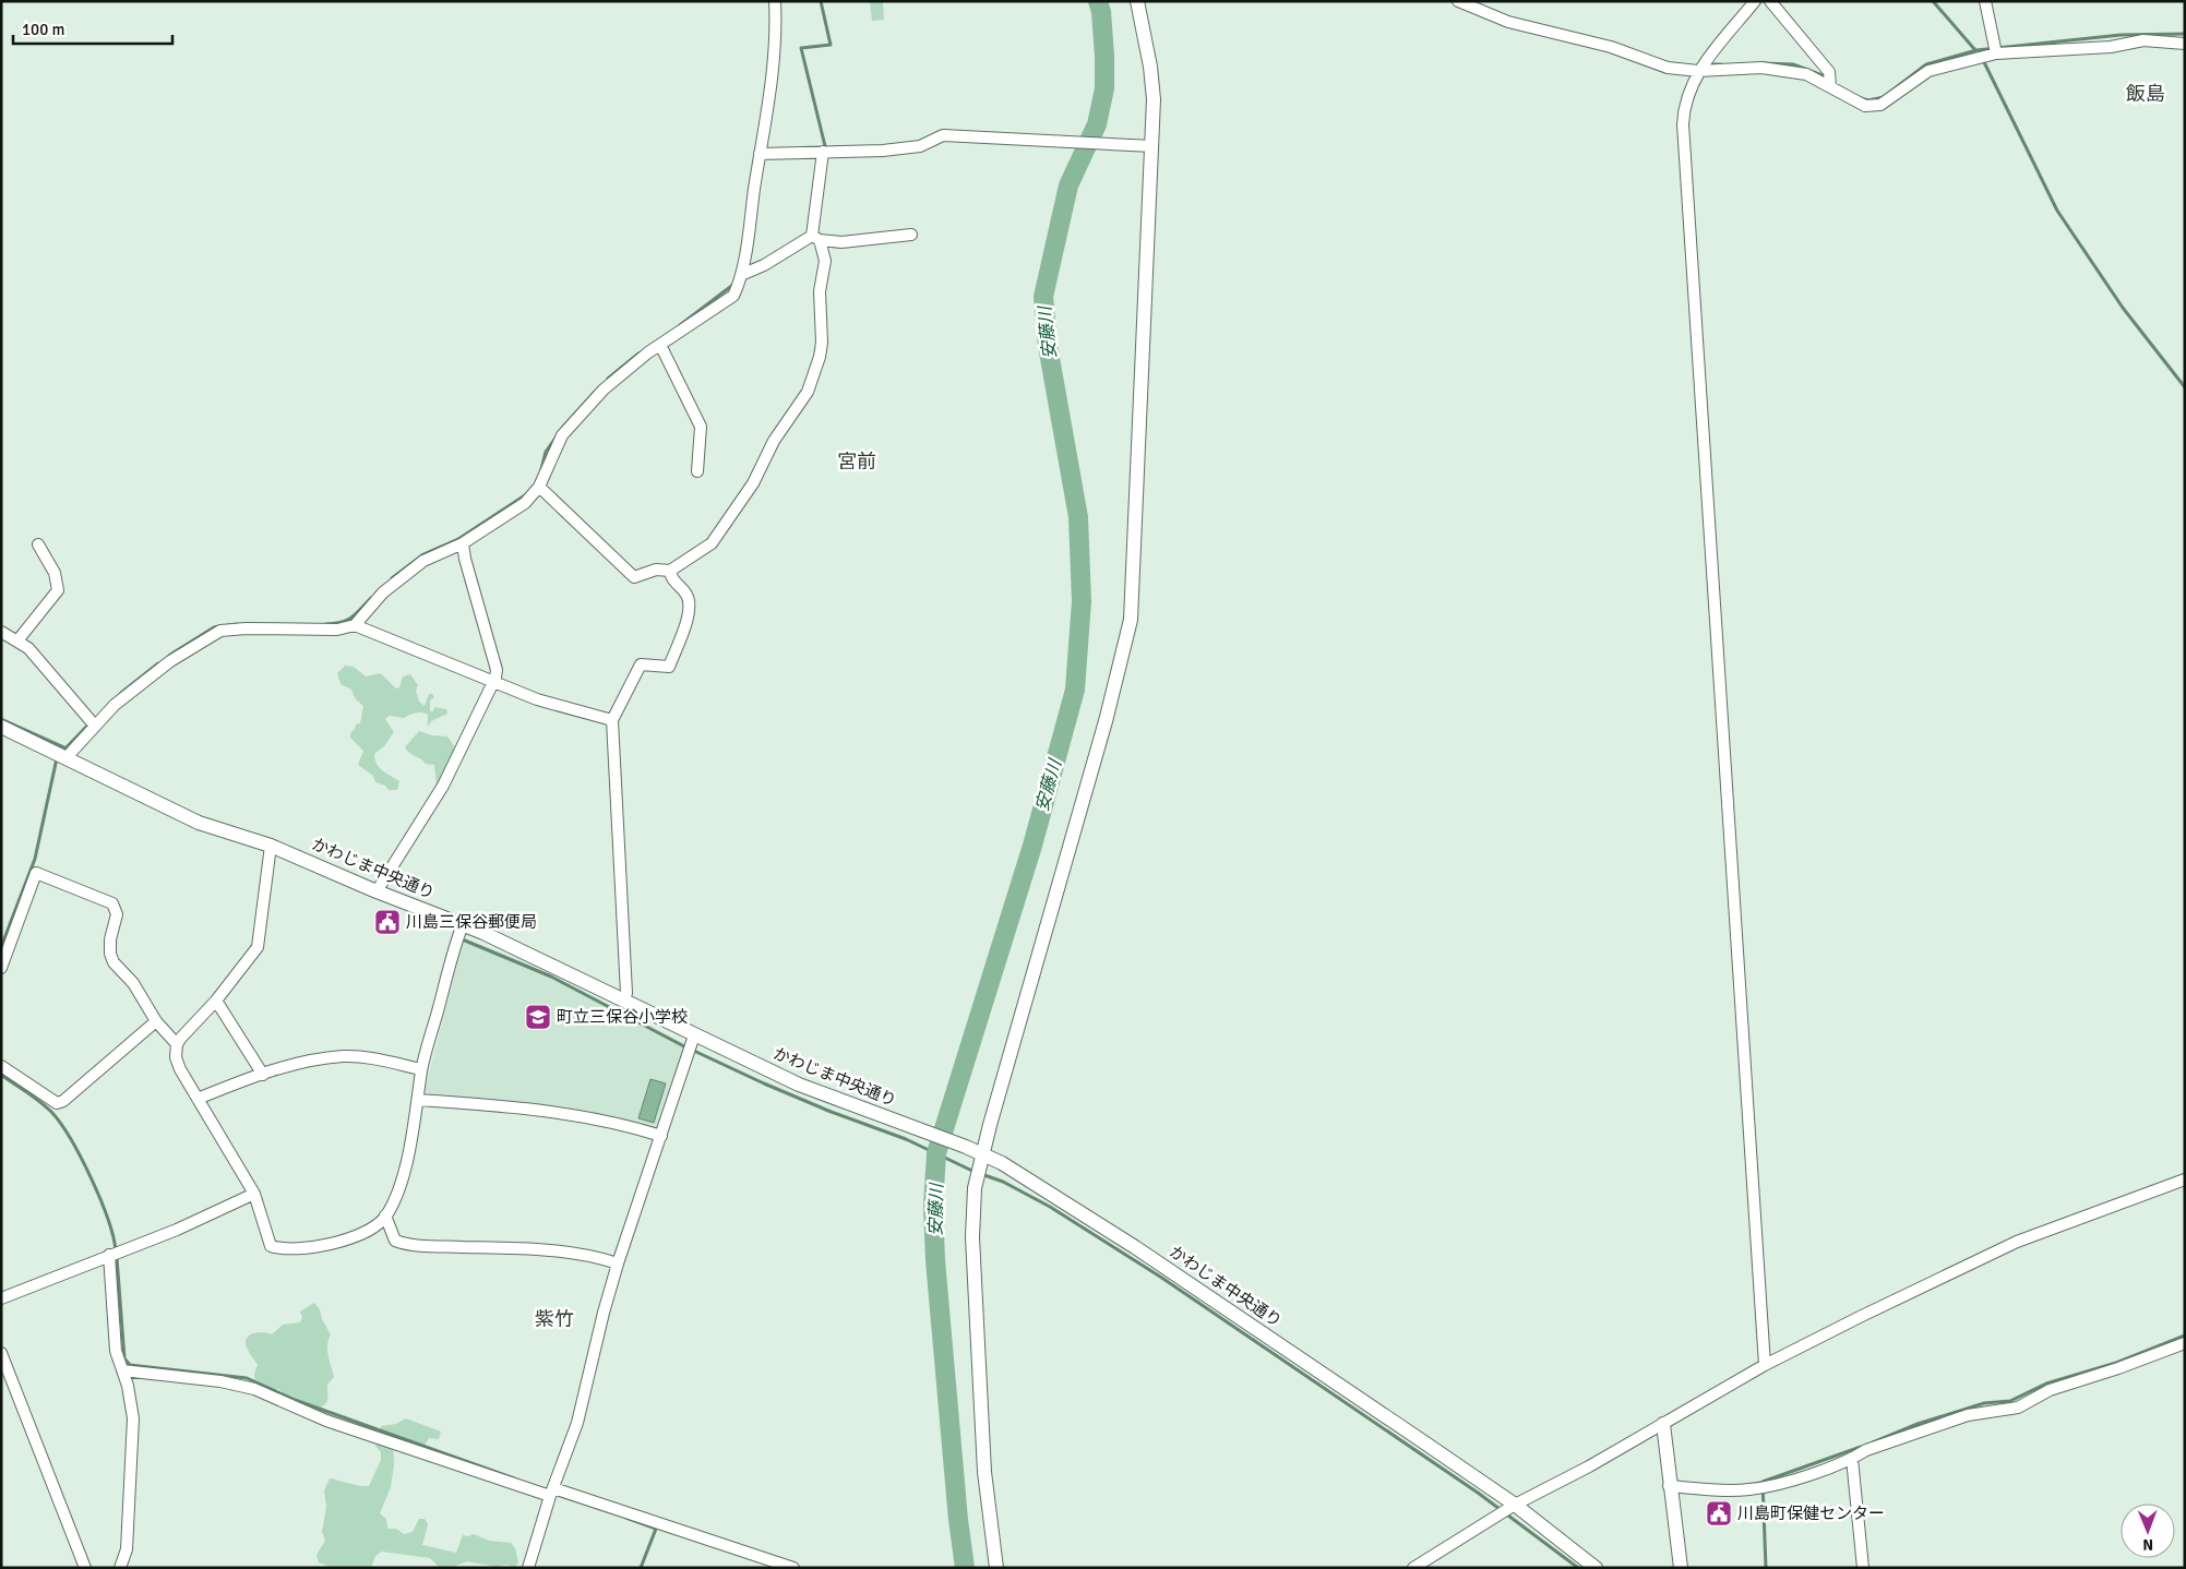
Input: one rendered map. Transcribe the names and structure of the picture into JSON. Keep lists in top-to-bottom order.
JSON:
{
  "streets": {
    "street": ["かわじま中央通り"]
  },
  "districts": ["飯島", "宮前", "紫竹"],
  "water": ["安藤川"],
  "places": {
    "public building": ["川島三保谷郵便局", "川島町保健センター"],
    "school or university": ["町立三保谷小学校"]
  },
  "scale_bar": "100 m",
  "north": "bottom"
}
